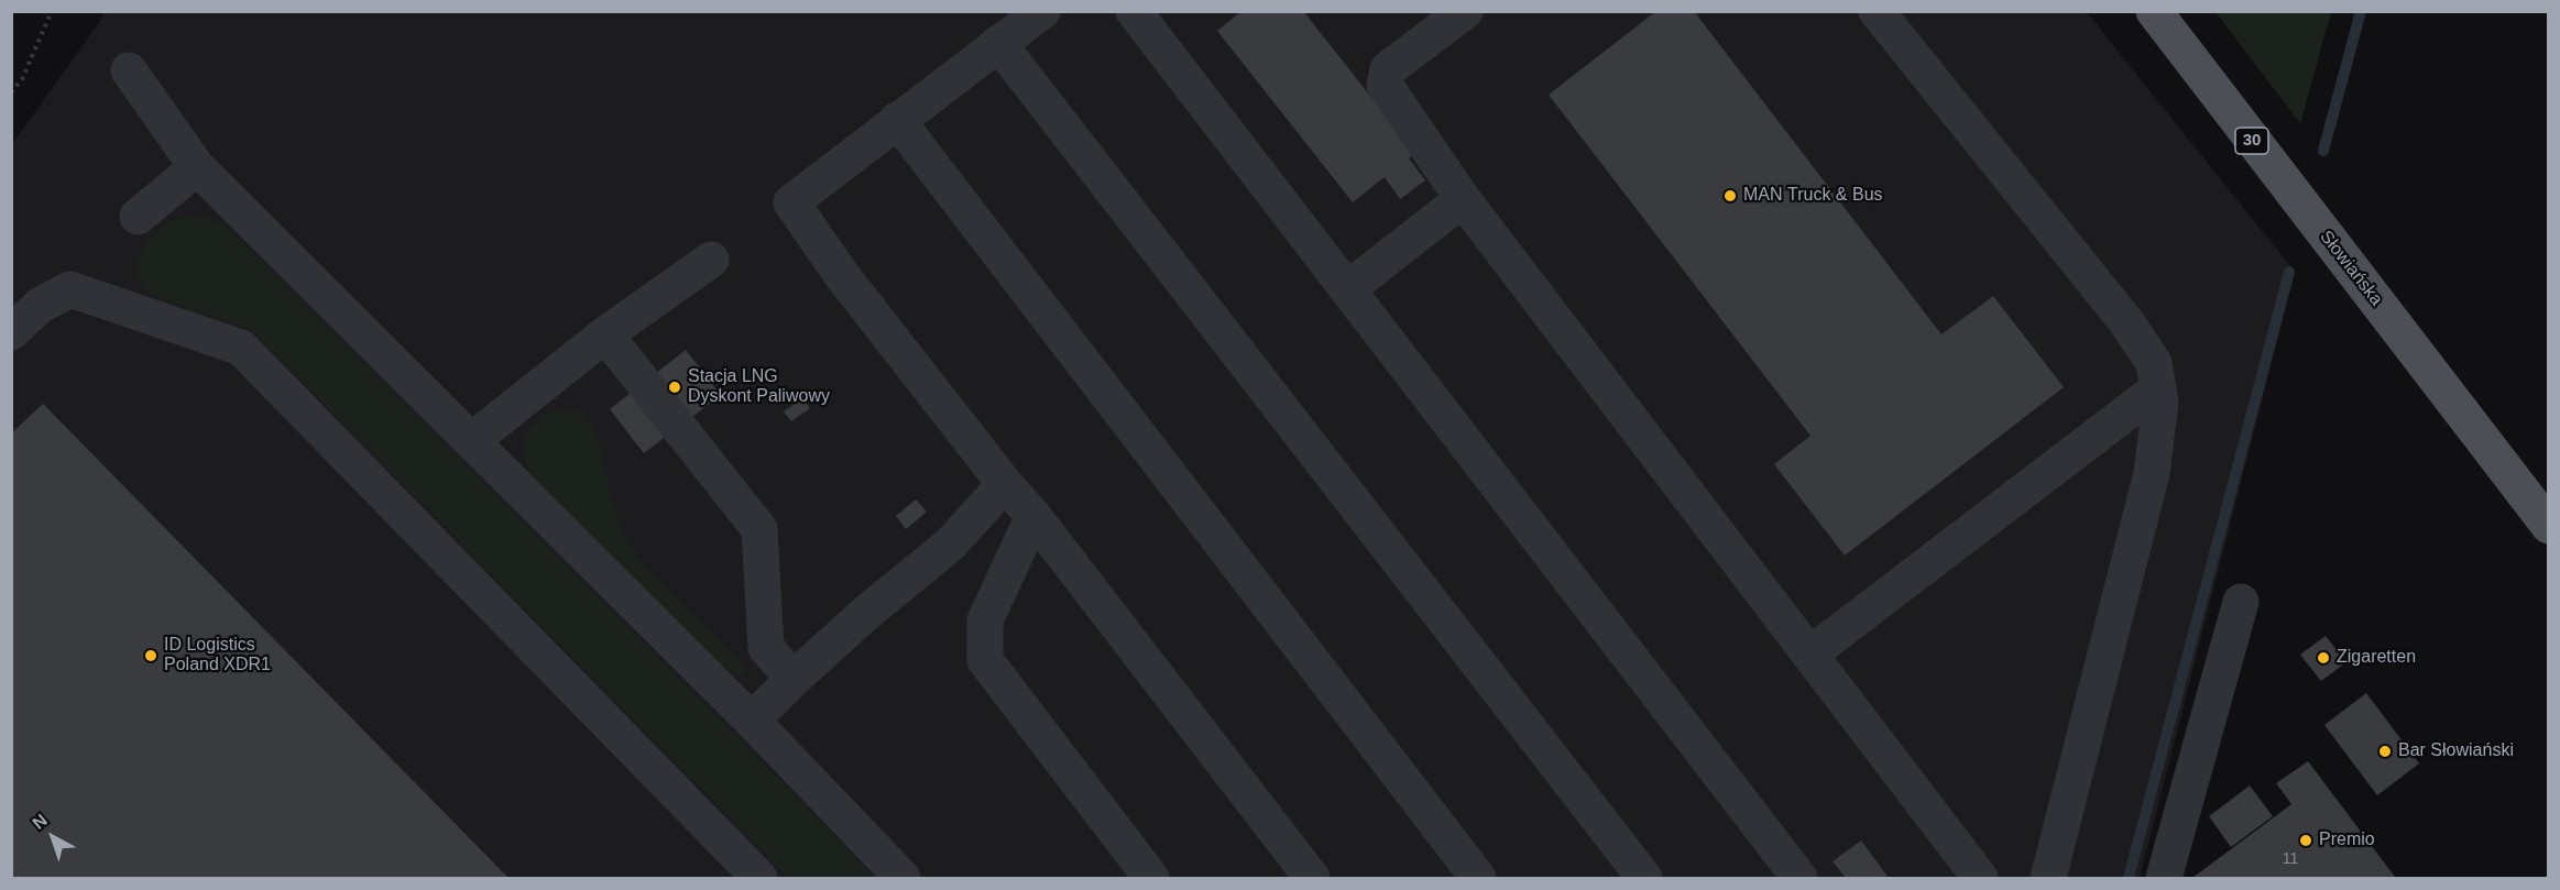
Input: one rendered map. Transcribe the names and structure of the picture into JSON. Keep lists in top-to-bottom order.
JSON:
{
  "streets": {
    "main road": ["30", "Słowiańska"]
  },
  "places": [
    "MAN Truck & Bus",
    "Stacja LNG Dyskont Paliwowy",
    "ID Logistics Poland XDR1",
    "Zigaretten",
    "Bar Słowiański",
    "Premio"
  ],
  "house_numbers": ["11"],
  "north": "top left"
}
